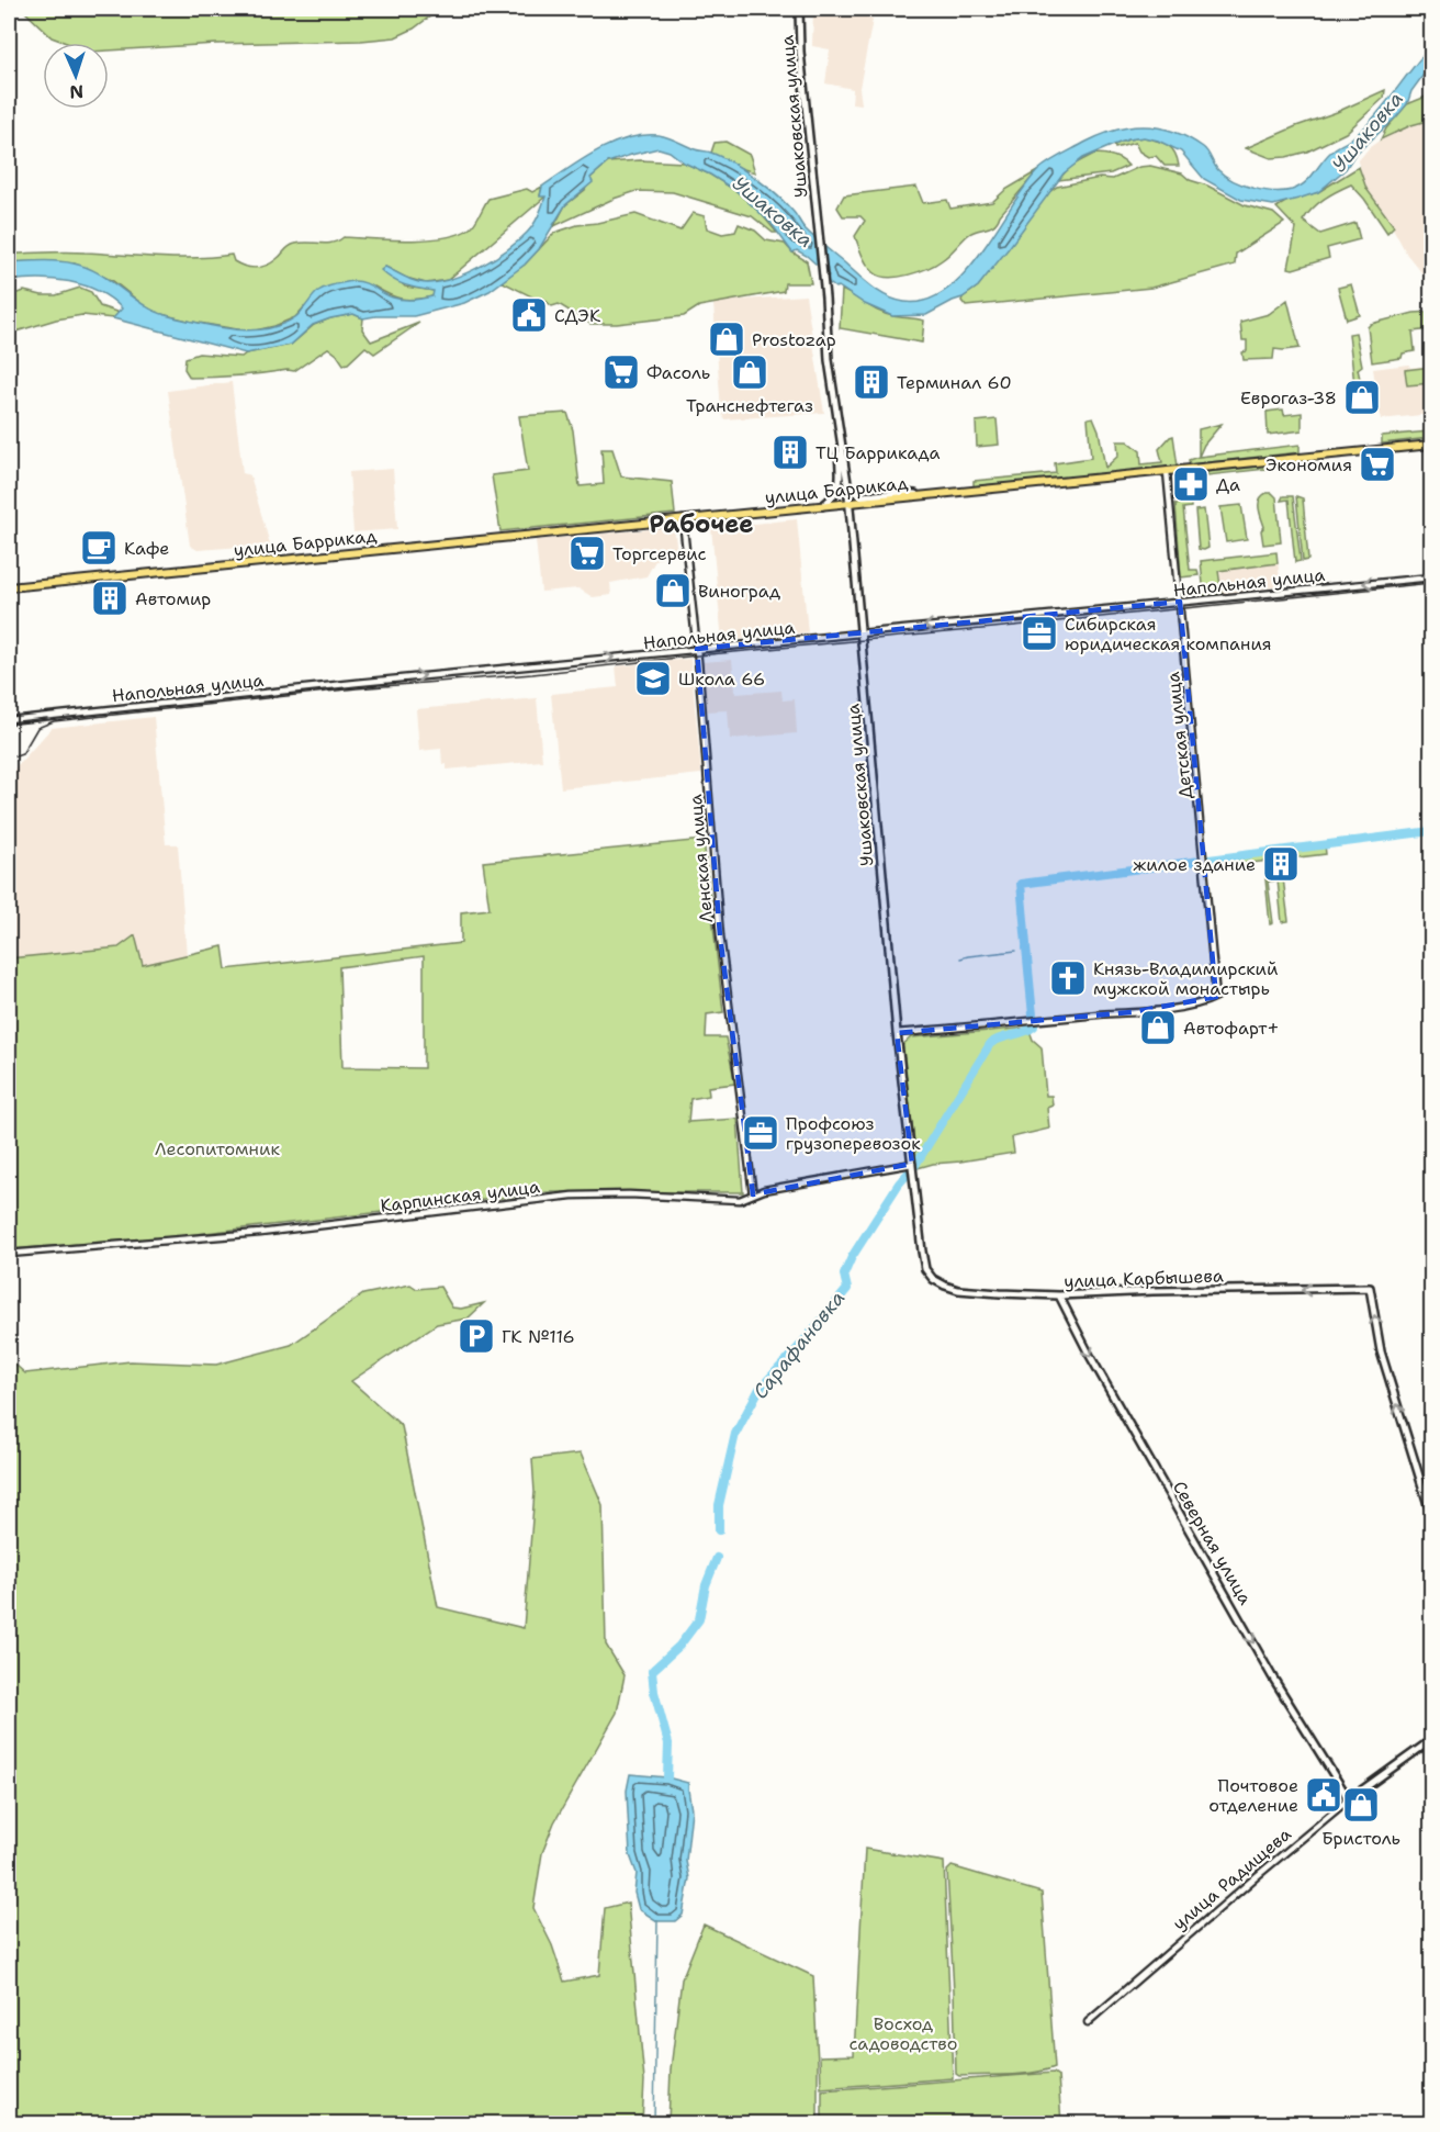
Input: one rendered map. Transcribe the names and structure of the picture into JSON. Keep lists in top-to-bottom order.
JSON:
{
  "streets": {
    "main road": [
      "Ушаковская улица",
      "улица Баррикад",
      "улица Карбышева",
      "Северная улица",
      "улица Радищева"
    ],
    "street": [
      "Напольная улица",
      "Детская улица",
      "Ленская улица",
      "Карпинская улица"
    ]
  },
  "crossings": [
    ["Ушаковская улица", "улица Баррикад"],
    ["Ушаковская улица", "Напольная улица"],
    ["Ушаковская улица", "Детская улица"],
    ["Ушаковская улица", "Карпинская улица"],
    ["Ушаковская улица", "улица Карбышева"],
    ["улица Баррикад", "Детская улица"],
    ["улица Баррикад", "Ленская улица"],
    ["Напольная улица", "Детская улица"],
    ["Напольная улица", "Ленская улица"],
    ["Ленская улица", "Карпинская улица"],
    ["улица Карбышева", "Северная улица"],
    ["Северная улица", "улица Радищева"]
  ],
  "one_way": ["Северная улица"],
  "districts": ["Рабочее"],
  "water": ["Ушаковка", "Сарафановка"],
  "parks": ["Лесопитомник", "Восход садоводство"],
  "places": {
    "public building": ["СДЭК", "Почтовое отделение"],
    "shop": [
      "Prostozap",
      "Транснефтегаз",
      "Еврогаз-38",
      "Виноград",
      "Автофарт+",
      "Бристоль"
    ],
    "supermarket": ["Фасоль", "Экономия", "Торгсервис"],
    "building": [
      "Терминал 60",
      "ТЦ Баррикада",
      "Автомир",
      "жилое здание"
    ],
    "pharmacy": ["Да"],
    "cafe": ["Кафе"],
    "office": ["Сибирская юридическая компания", "Профсоюз грузоперевозок"],
    "school or university": ["Школа 66"],
    "church": ["Князь-Владимирский мужской монастырь"],
    "parking": ["ГК №116"]
  },
  "north": "bottom"
}
